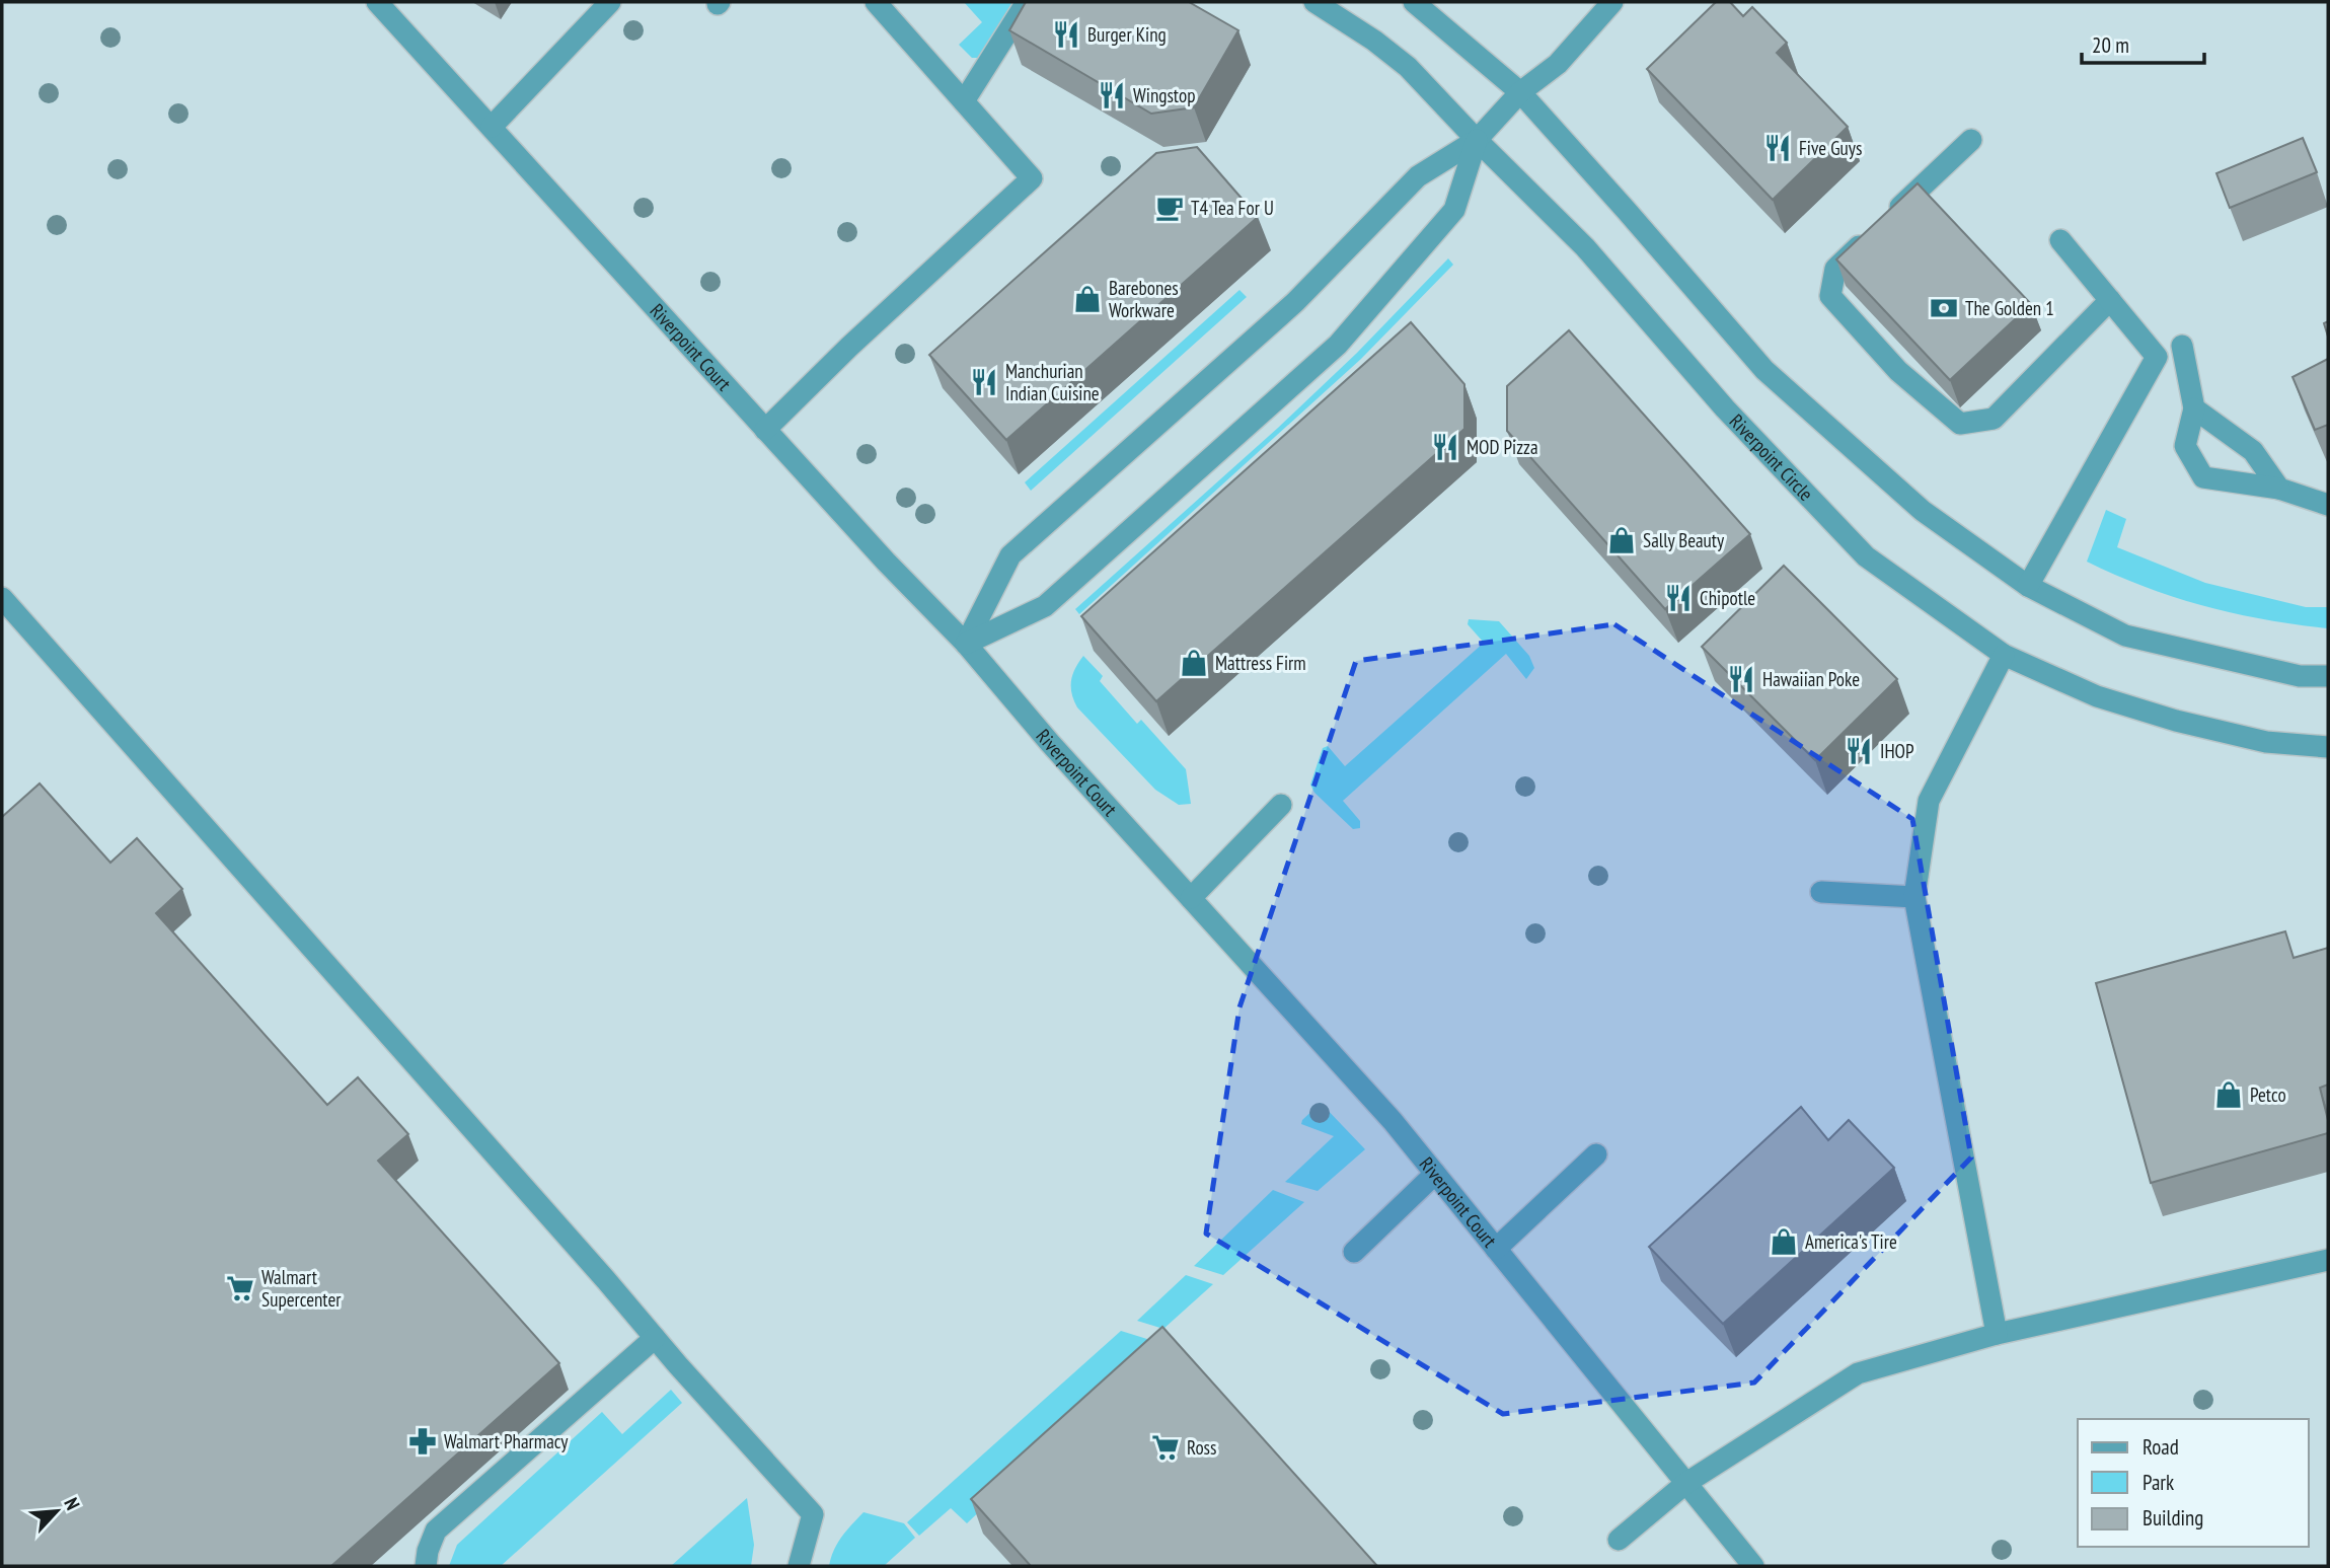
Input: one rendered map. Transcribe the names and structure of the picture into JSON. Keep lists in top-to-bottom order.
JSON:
{
  "streets": {
    "street": ["Riverpoint Court", "Riverpoint Circle"]
  },
  "places": {
    "restaurant": [
      "Burger King",
      "Wingstop",
      "Five Guys",
      "Manchurian Indian Cuisine",
      "MOD Pizza",
      "Chipotle",
      "Hawaiian Poke",
      "IHOP"
    ],
    "cafe": ["T4 Tea For U"],
    "shop": [
      "Barebones Workware",
      "Sally Beauty",
      "Mattress Firm",
      "Petco",
      "America's Tire"
    ],
    "bank": ["The Golden 1"],
    "supermarket": ["Walmart Supercenter", "Ross"],
    "pharmacy": ["Walmart Pharmacy"]
  },
  "legend": ["Road", "Park", "Building"],
  "scale_bar": "20 m",
  "north": "top right"
}
